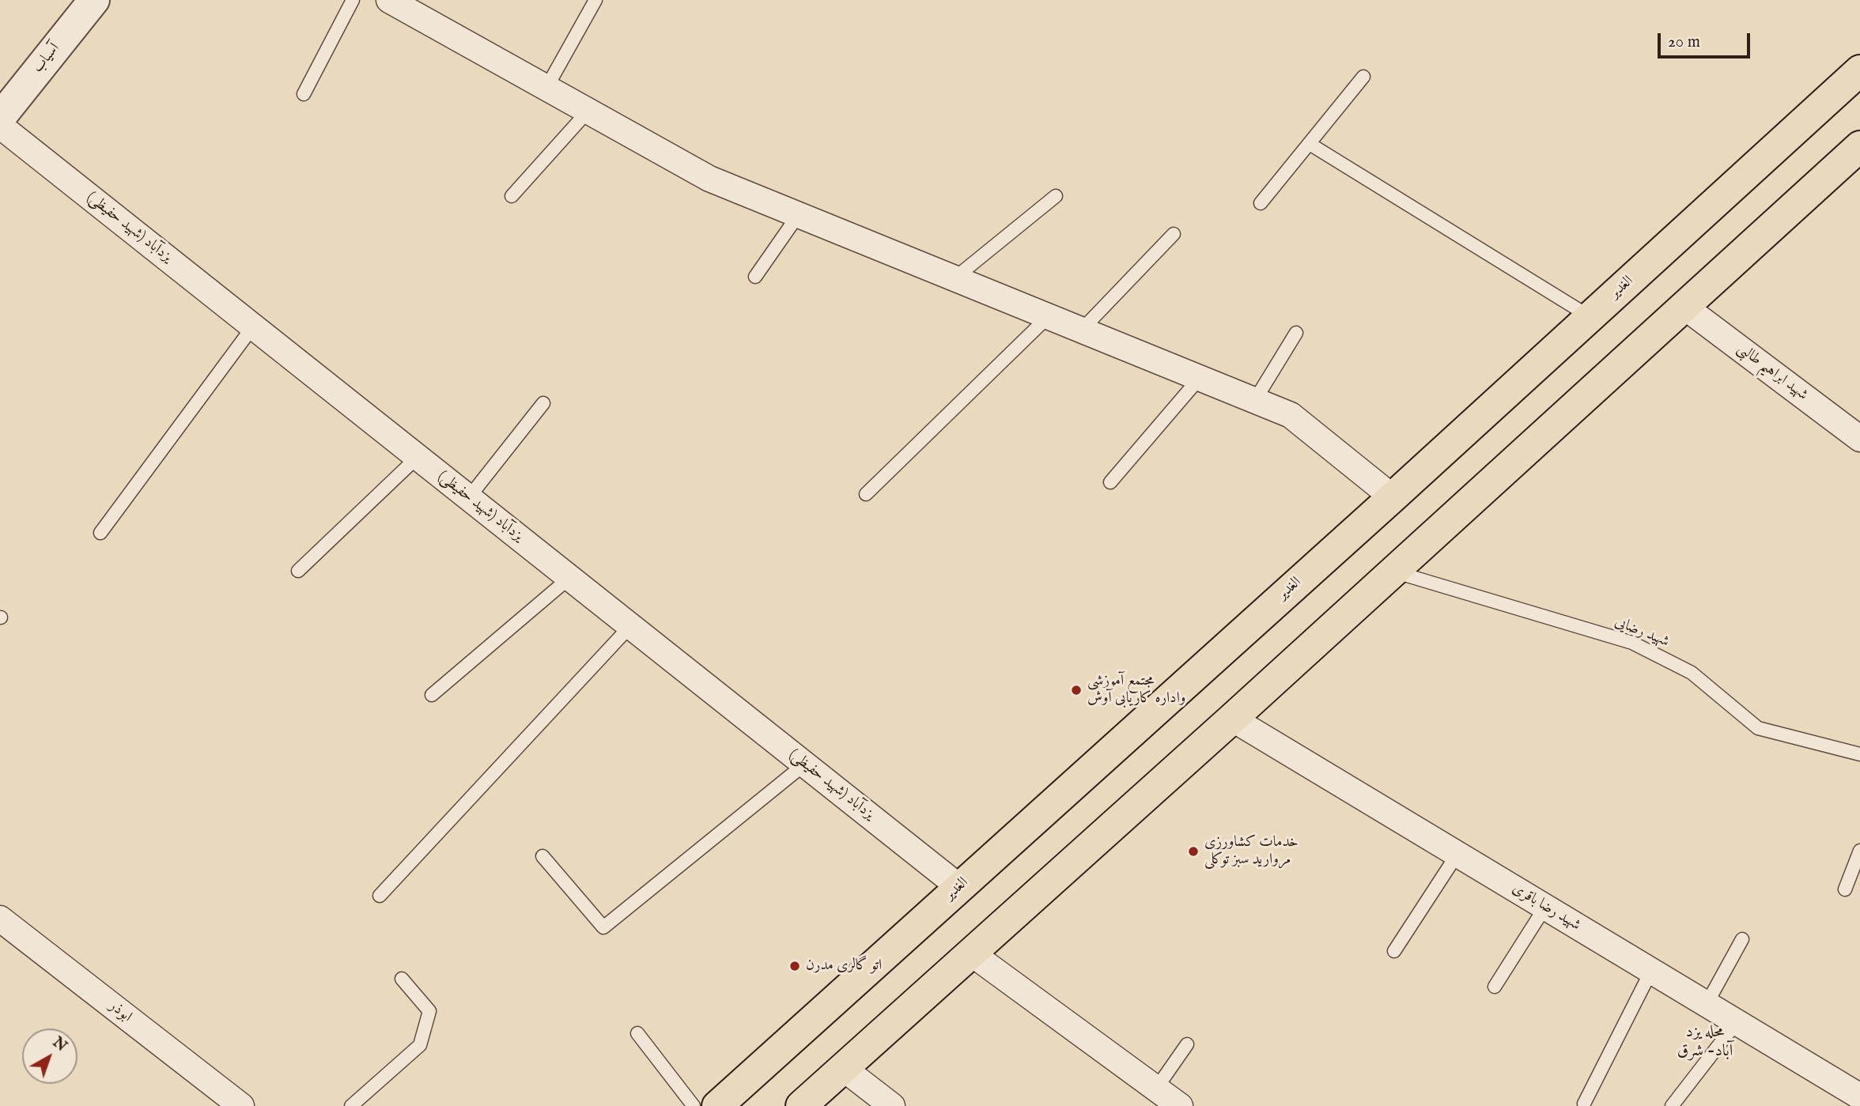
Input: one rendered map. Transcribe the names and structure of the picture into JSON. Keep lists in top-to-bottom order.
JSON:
{
  "streets": {
    "main road": ["الغدیر"],
    "street": [
      "آسیاب",
      "یزدآباد (شهید حفیظی)",
      "شهید ابراهیم طالبی",
      "شهید رضا باقری",
      "ابوذر"
    ],
    "lane": ["شهید رضایی"]
  },
  "crossings": [
    ["یزدآباد (شهید حفیظی)", "الغدیر"]
  ],
  "districts": ["محله یزد آباد- شرق"],
  "places": ["مجتمع آموزشی واداره کاریابی آوش", "خدمات کشاورزی مروارید سبز توکلی", "اتو گالری مدرن"],
  "scale_bar": "20 m",
  "north": "top right"
}
